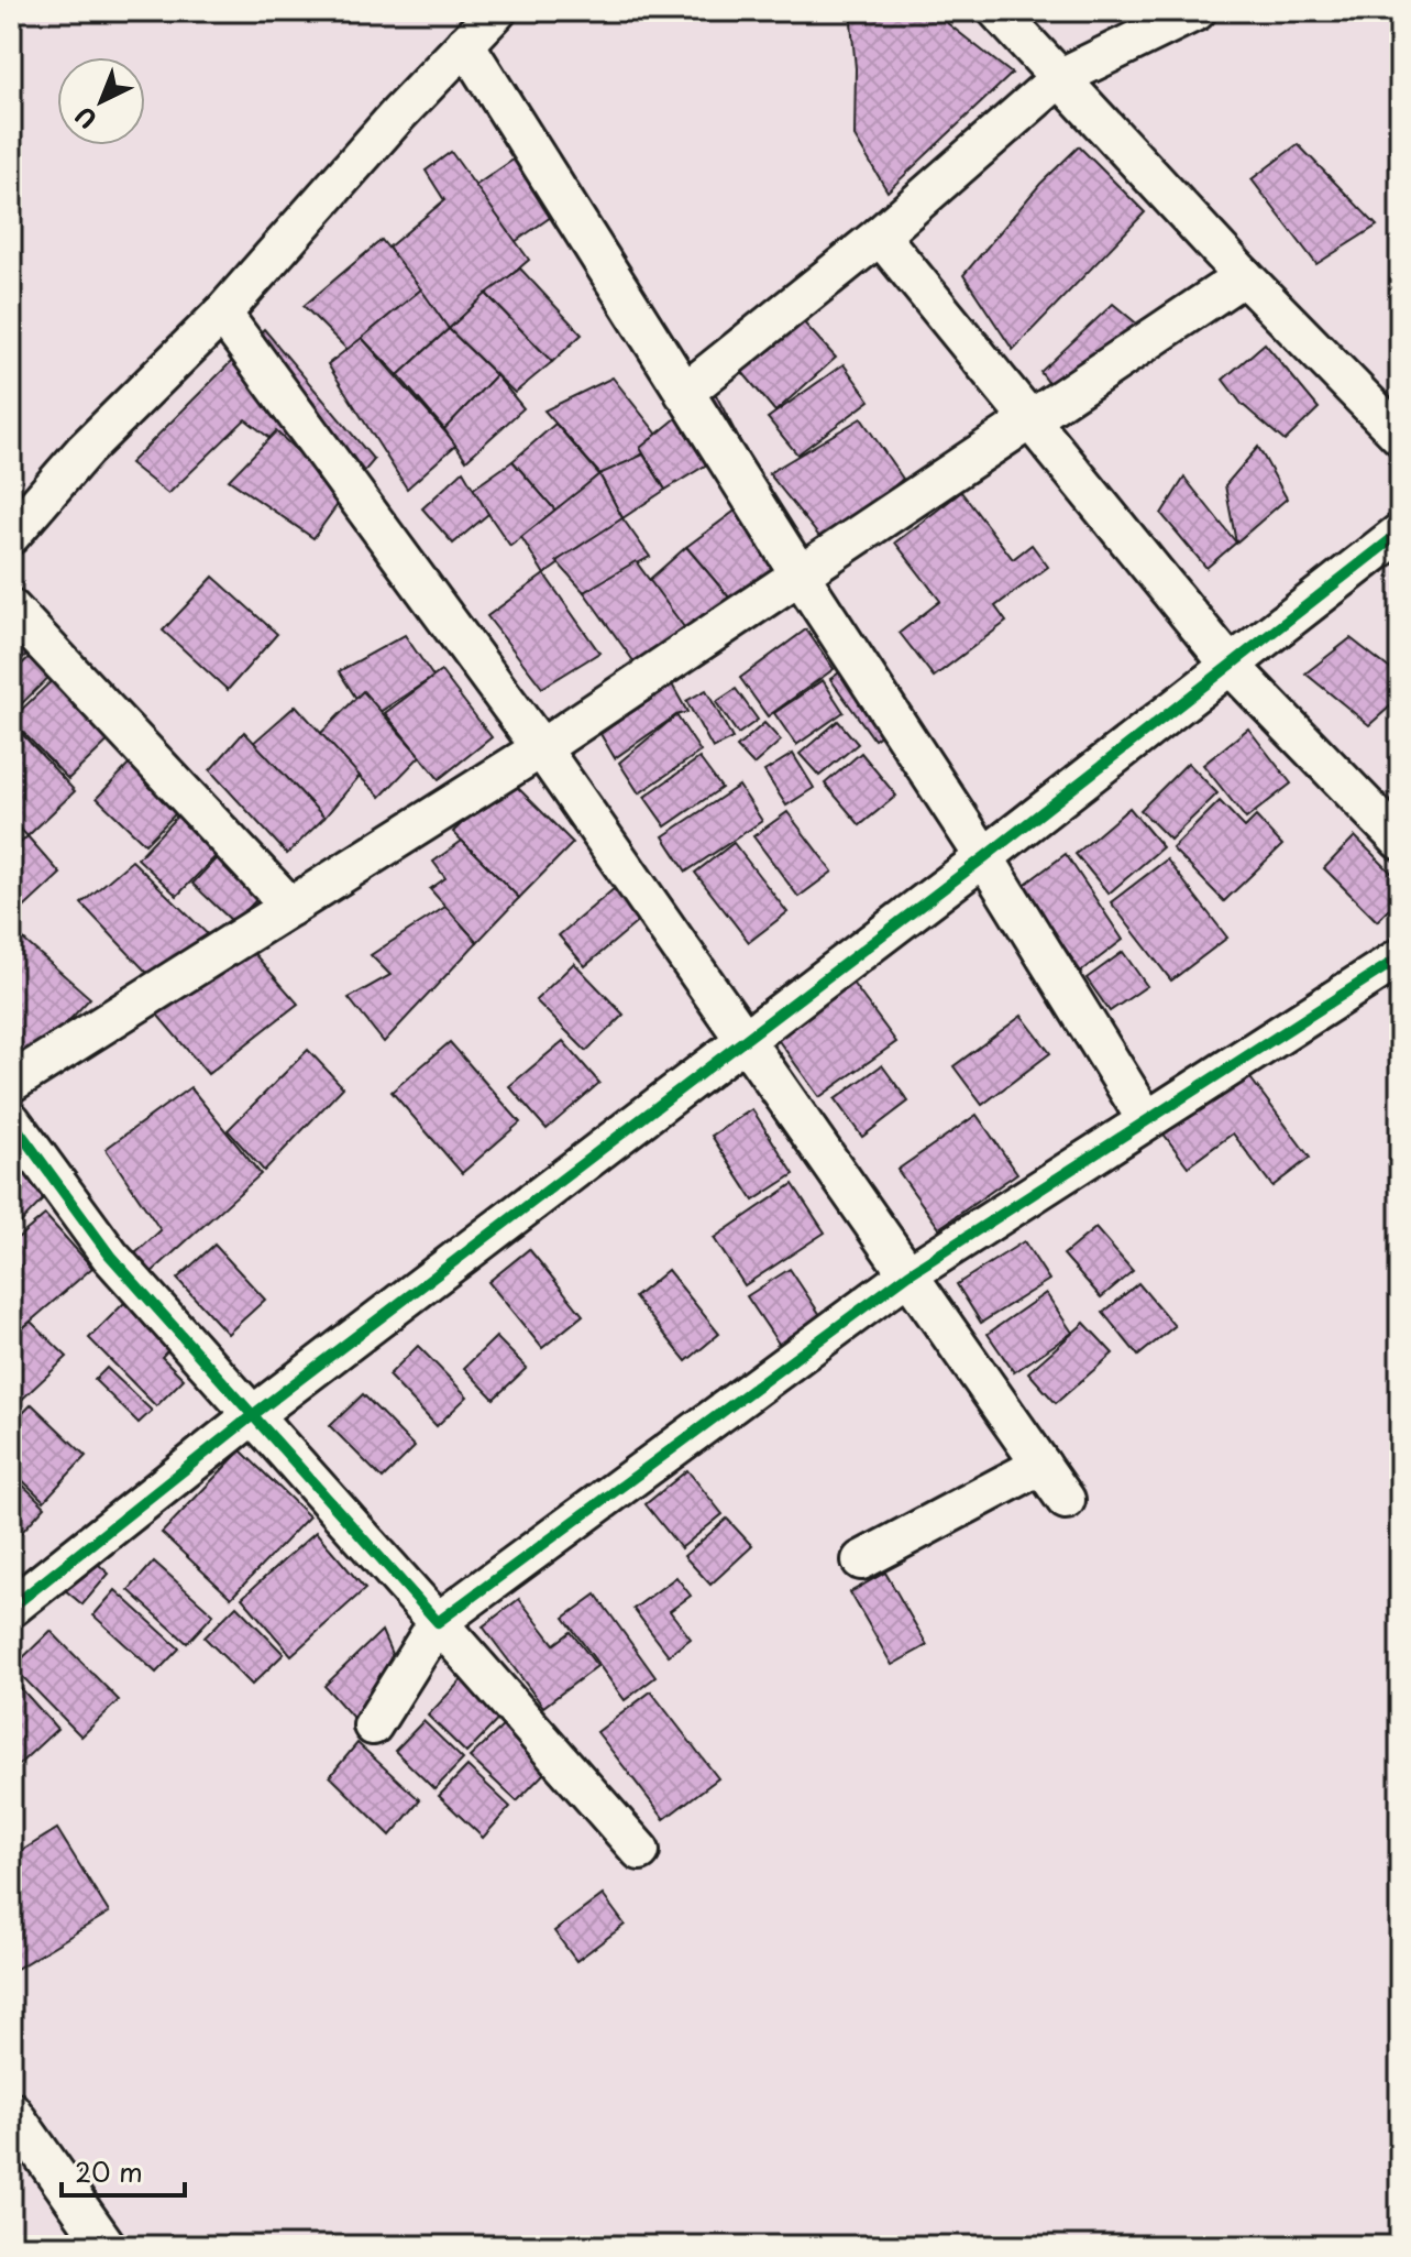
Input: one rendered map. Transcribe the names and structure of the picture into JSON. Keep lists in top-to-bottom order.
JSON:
{
  "scale_bar": "20 m",
  "north": "bottom left"
}
